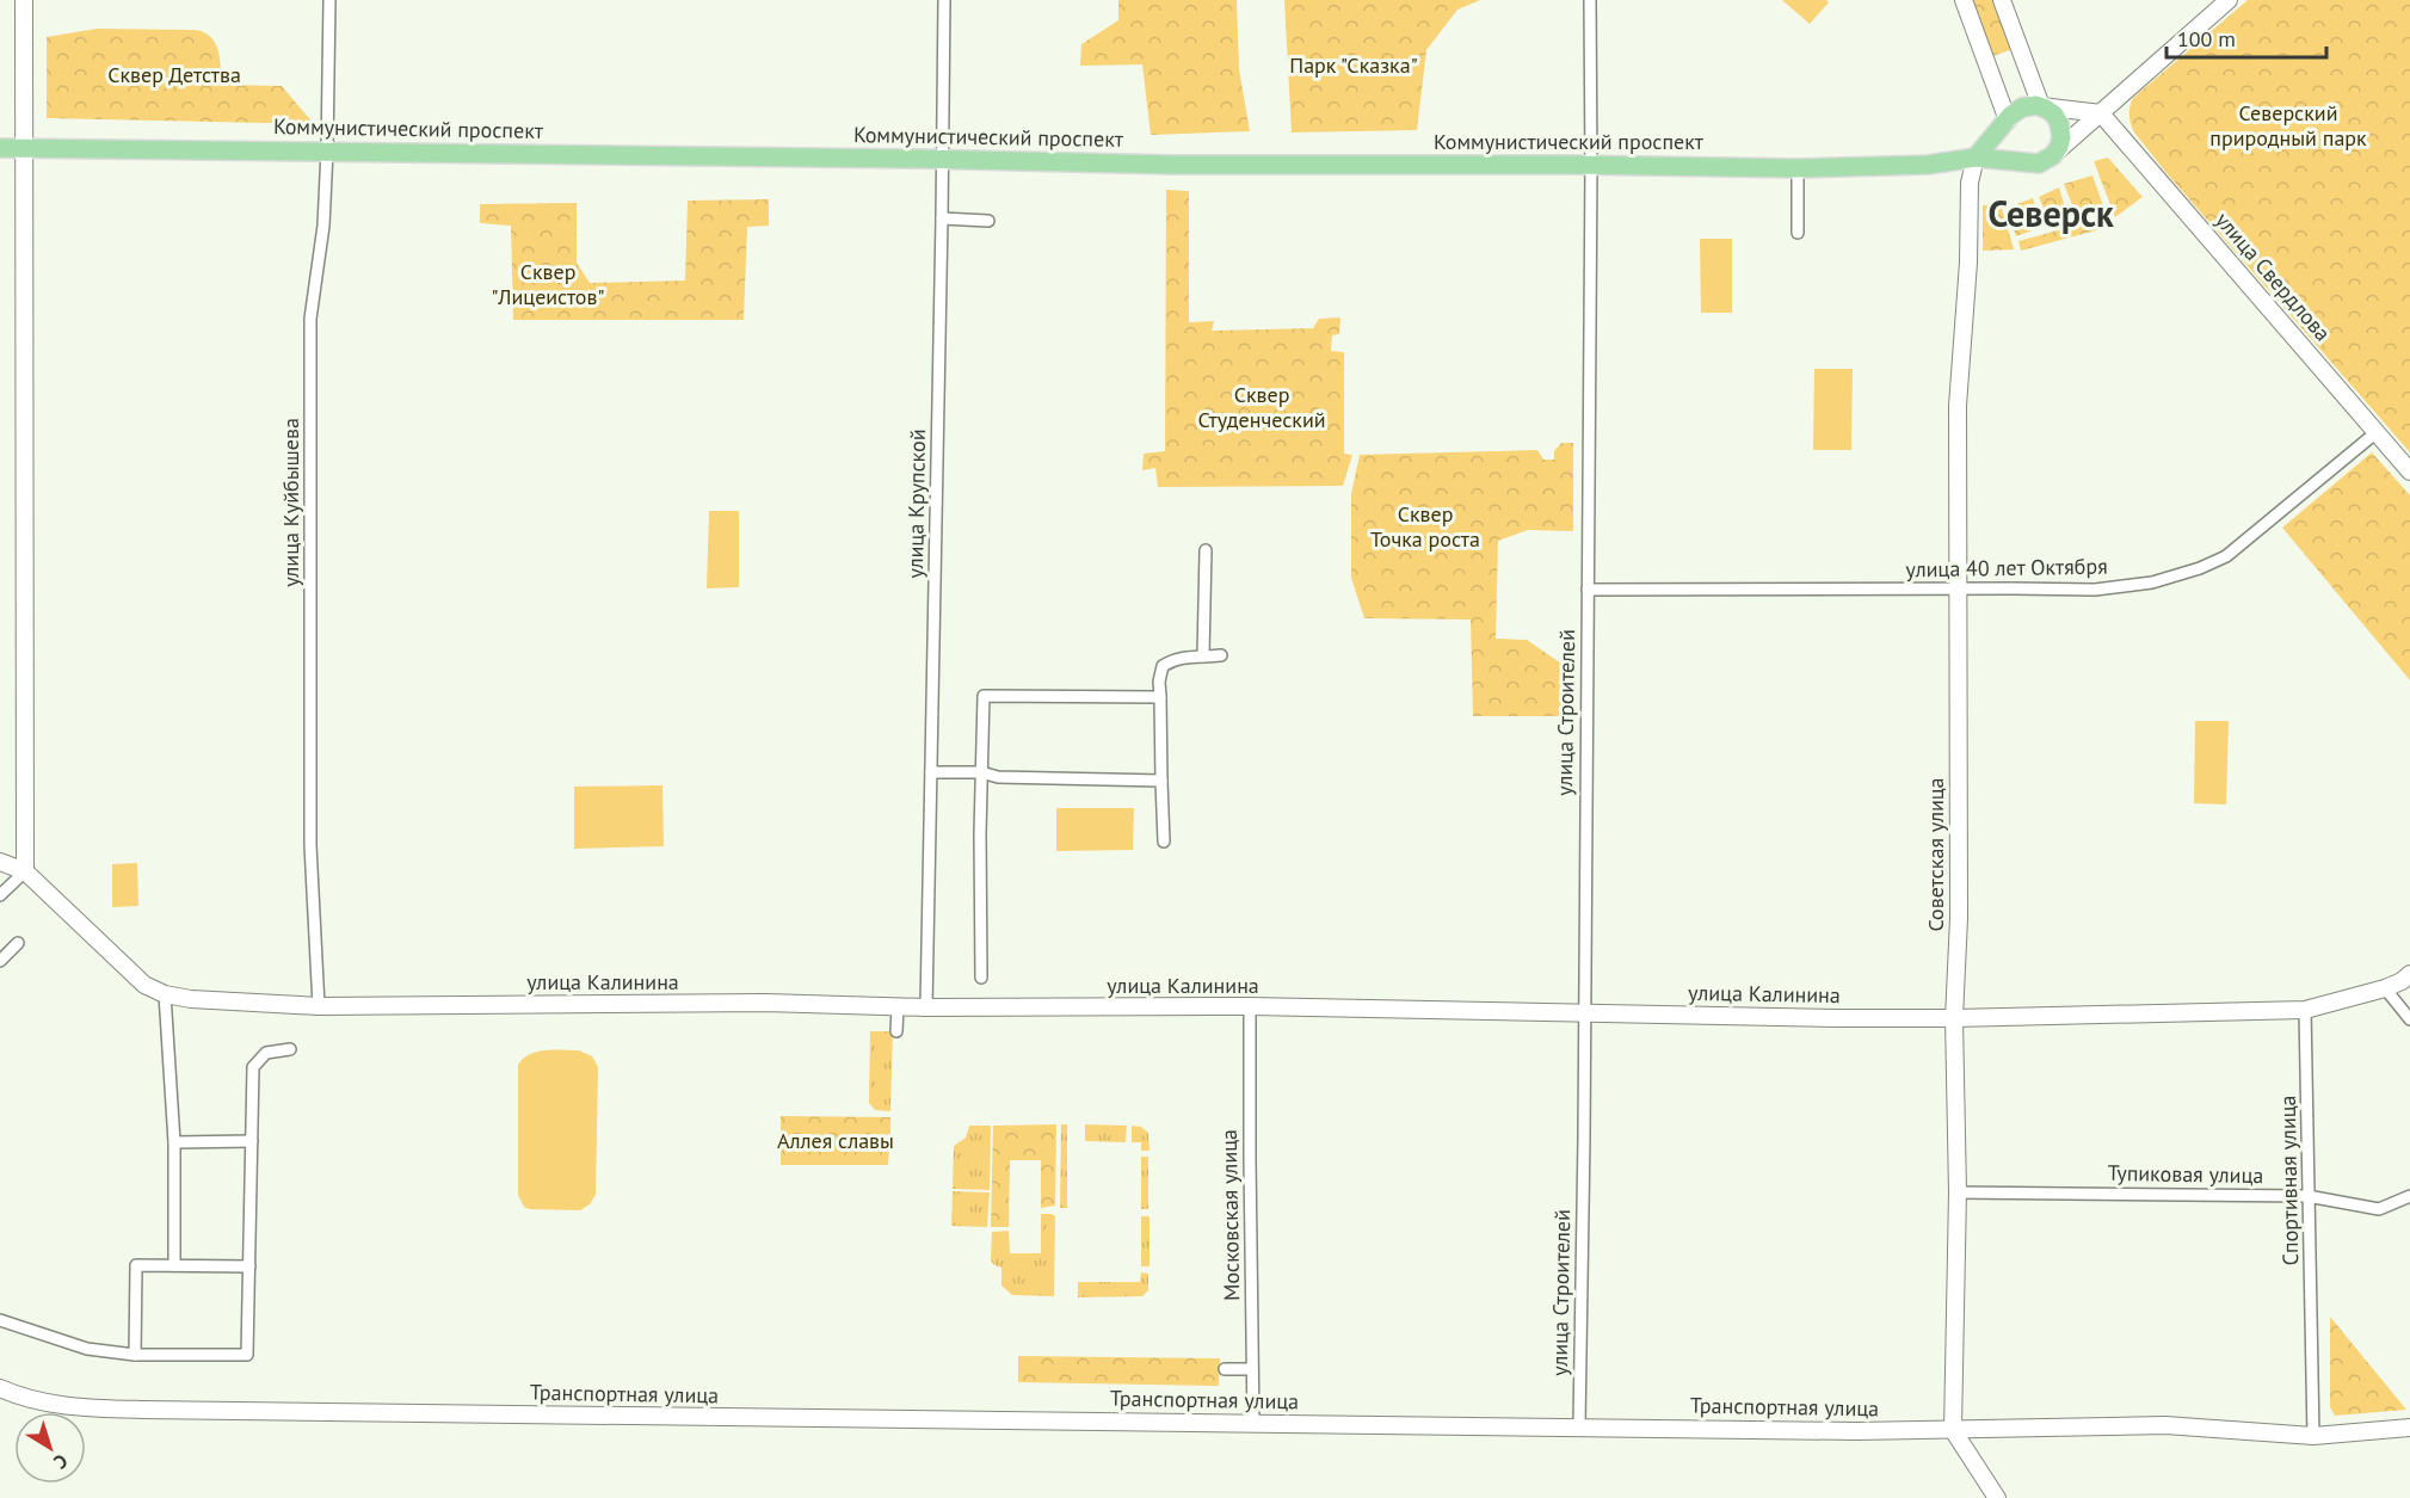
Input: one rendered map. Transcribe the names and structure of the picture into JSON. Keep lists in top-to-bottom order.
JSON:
{
  "streets": {
    "main road": ["Коммунистический проспект"],
    "street": [
      "улица Свердлова",
      "улица Куйбышева",
      "улица Крупской",
      "улица 40 лет Октября",
      "улица Строителей",
      "Советская улица",
      "улица Калинина",
      "Тупиковая улица",
      "Спортивная улица",
      "Московская улица",
      "Транспортная улица"
    ]
  },
  "crossings": [
    ["Коммунистический проспект", "улица Куйбышева"],
    ["Коммунистический проспект", "улица Крупской"],
    ["Коммунистический проспект", "улица Строителей"],
    ["Коммунистический проспект", "Советская улица"],
    ["улица Свердлова", "улица 40 лет Октября"],
    ["улица Куйбышева", "улица Калинина"],
    ["улица Крупской", "улица Калинина"],
    ["улица 40 лет Октября", "улица Строителей"],
    ["улица 40 лет Октября", "Советская улица"],
    ["улица Строителей", "улица Калинина"],
    ["улица Строителей", "Транспортная улица"],
    ["Советская улица", "улица Калинина"],
    ["Советская улица", "Тупиковая улица"],
    ["Советская улица", "Транспортная улица"],
    ["улица Калинина", "Спортивная улица"],
    ["улица Калинина", "Московская улица"],
    ["Тупиковая улица", "Спортивная улица"],
    ["Спортивная улица", "Транспортная улица"],
    ["Московская улица", "Транспортная улица"]
  ],
  "districts": ["Северск"],
  "parks": [
    "Парк \"Сказка\"",
    "Сквер Детства",
    "Северский природный парк",
    "Сквер \"Лицеистов\"",
    "Сквер Студенческий",
    "Сквер Точка роста",
    "Аллея славы"
  ],
  "scale_bar": "100 m",
  "north": "bottom right"
}
